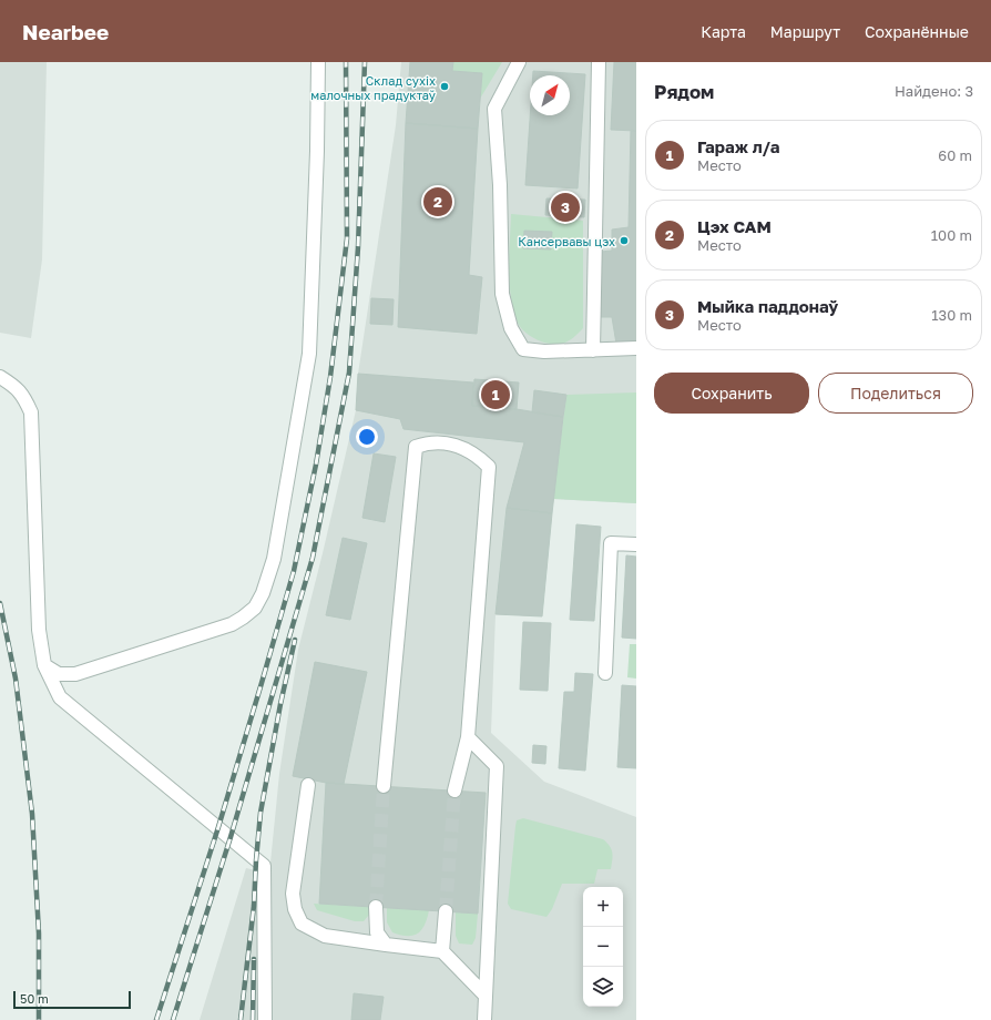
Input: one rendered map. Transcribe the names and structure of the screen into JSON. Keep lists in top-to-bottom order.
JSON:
{
  "places": ["Склад сухіх малочных прадуктаў", "Кансервавы цэх"],
  "scale_bar": "50 m",
  "north": "top right",
  "page": {
    "header": "Nearbee",
    "nav": ["Карта", "Маршрут", "Сохранённые"],
    "heading": ["Рядом", "Найдено: 3"],
    "list": [
      {
        "mark": "1",
        "name": "Гараж л/а",
        "note": "Место",
        "value": "60 m"
      },
      {
        "mark": "2",
        "name": "Цэх САМ",
        "note": "Место",
        "value": "100 m"
      },
      {
        "mark": "3",
        "name": "Мыйка паддонаў",
        "note": "Место",
        "value": "130 m"
      }
    ],
    "pins": ["2", "3", "1"],
    "buttons": ["Сохранить", "Поделиться"],
    "map_buttons": ["+", "−"],
    "scale": "50 m"
  }
}
